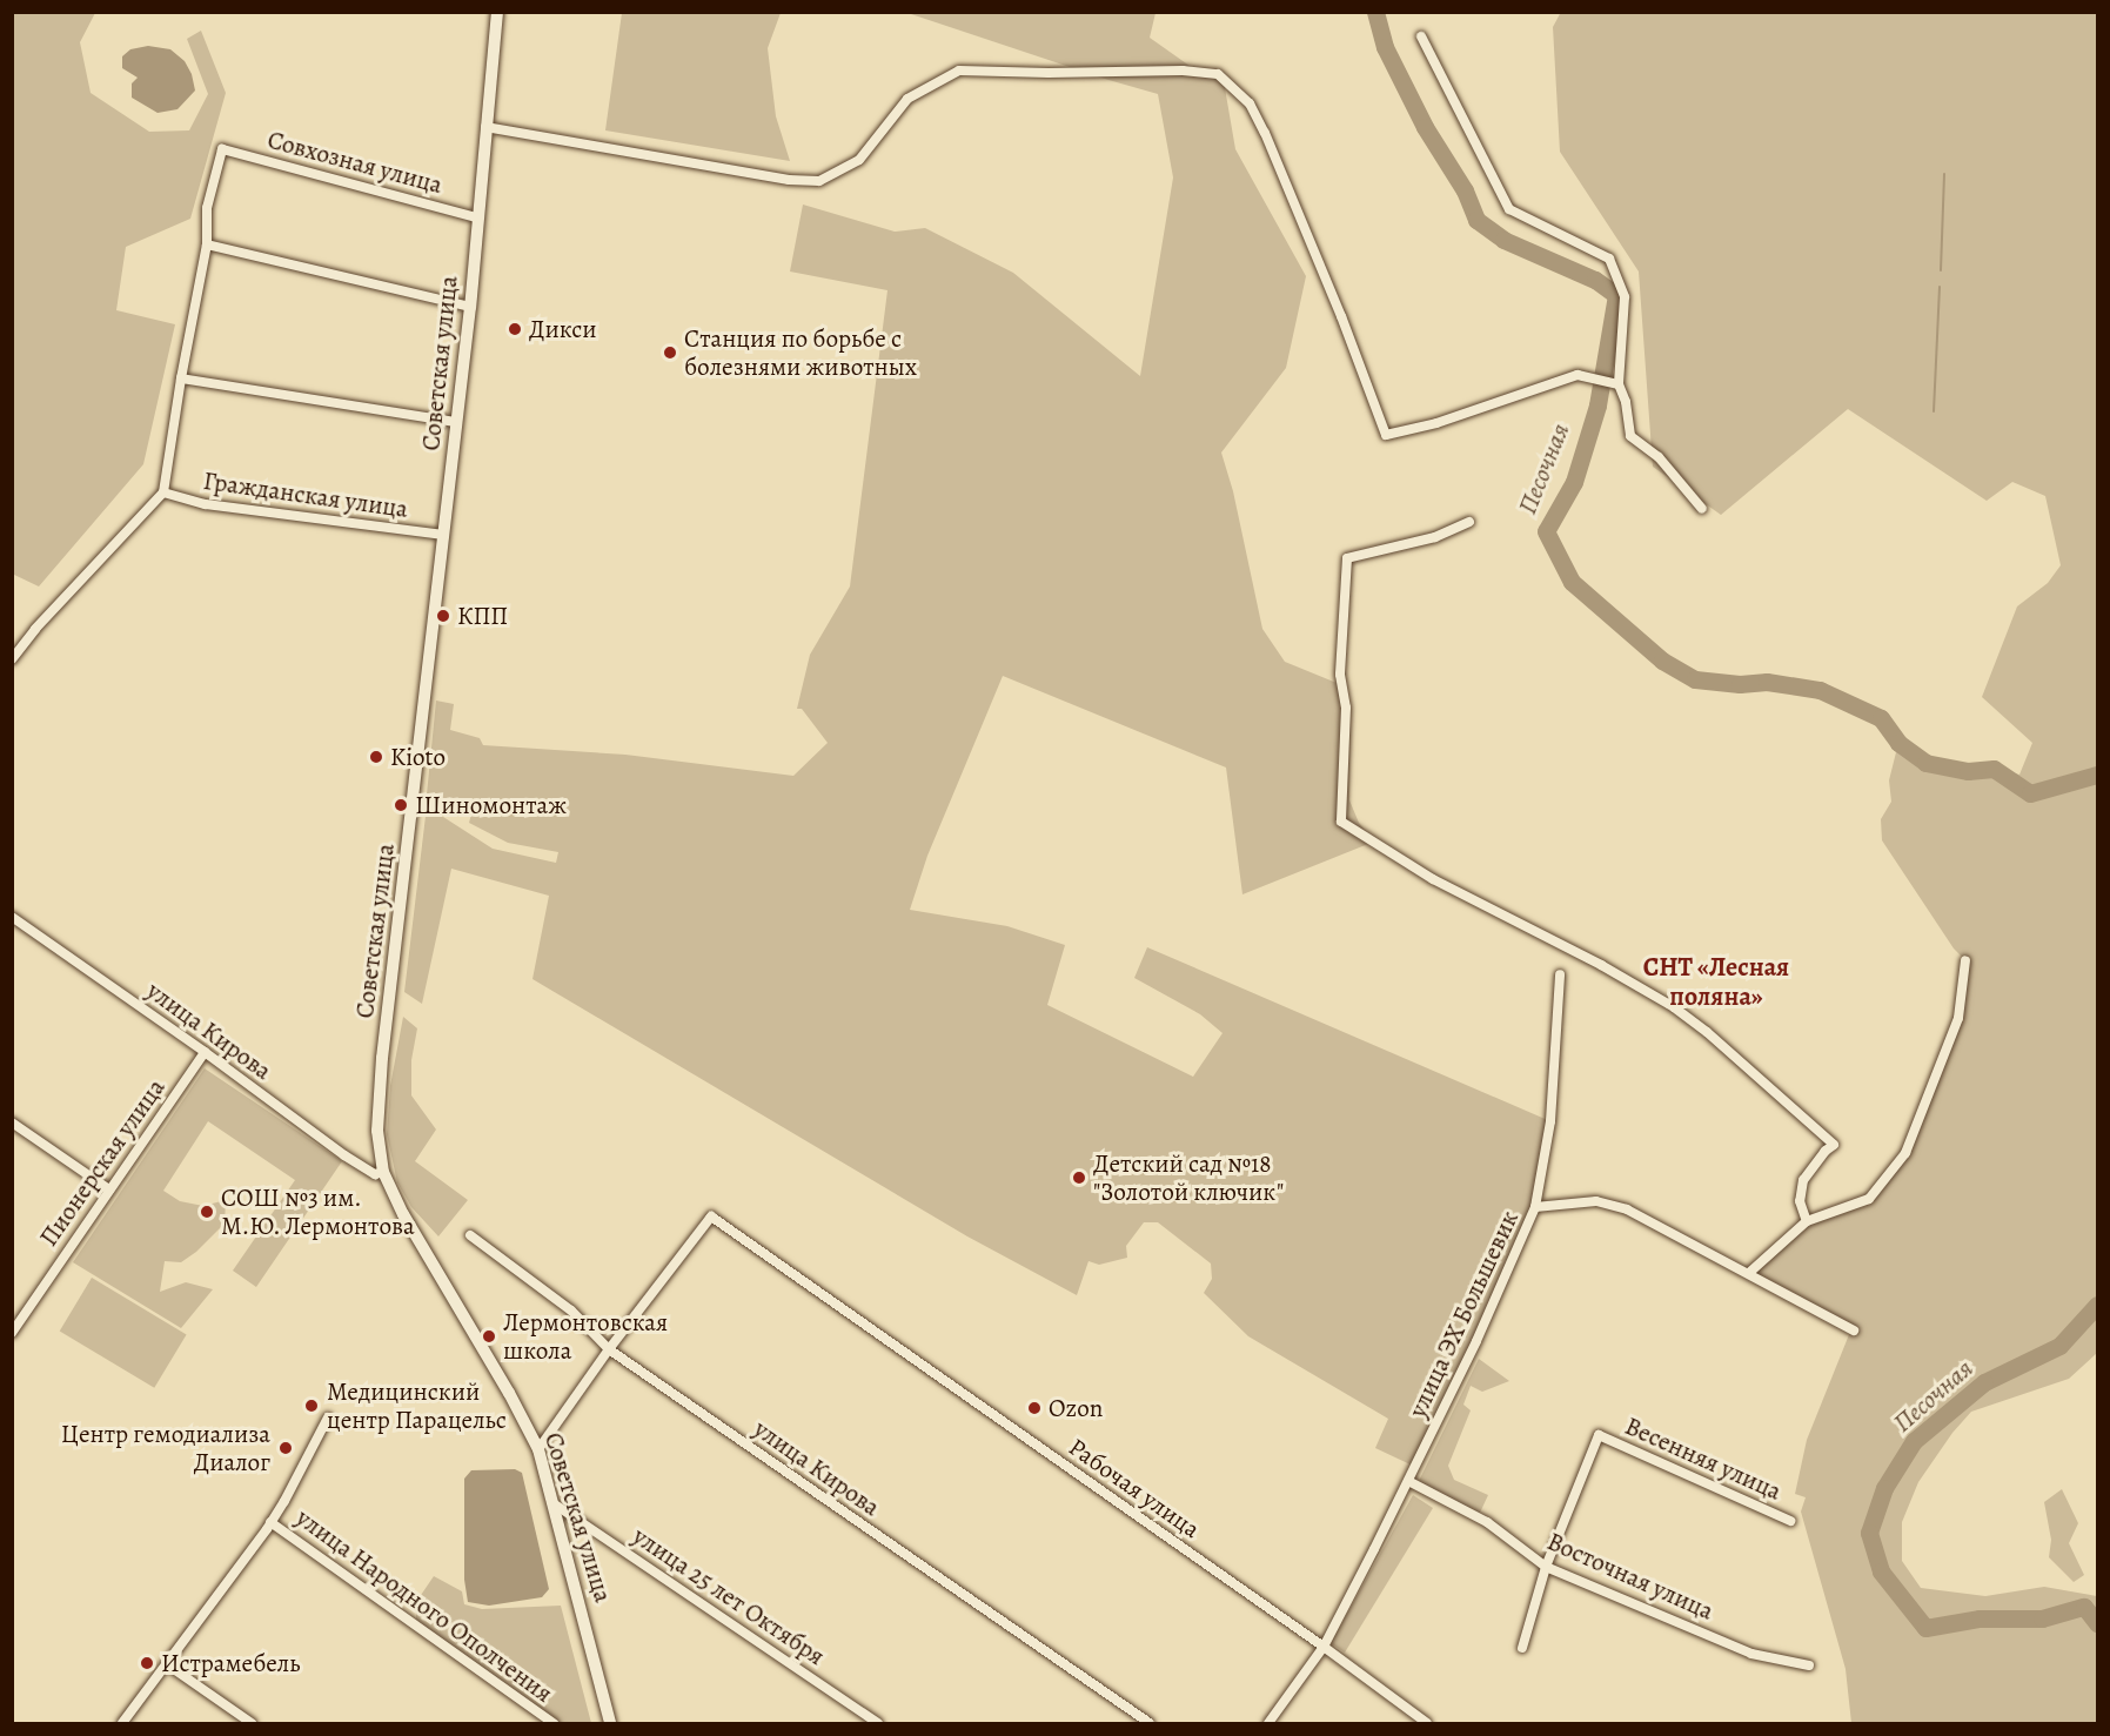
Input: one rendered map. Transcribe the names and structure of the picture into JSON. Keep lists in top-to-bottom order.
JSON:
{
  "streets": {
    "main road": ["Советская улица"],
    "street": [
      "Совхозная улица",
      "Гражданская улица",
      "улица Кирова",
      "Пионерская улица",
      "улица ЭХ Большевик",
      "Весенняя улица",
      "Рабочая улица",
      "Восточная улица",
      "улица 25 лет Октября",
      "улица Народного Ополчения"
    ]
  },
  "crossings": [
    ["Совхозная улица", "Советская улица"],
    ["Советская улица", "Гражданская улица"],
    ["Советская улица", "улица Кирова"],
    ["Советская улица", "улица 25 лет Октября"],
    ["улица Кирова", "Пионерская улица"],
    ["улица Кирова", "Рабочая улица"],
    ["улица ЭХ Большевик", "Рабочая улица"],
    ["улица ЭХ Большевик", "Восточная улица"],
    ["Весенняя улица", "Восточная улица"]
  ],
  "districts": ["СНТ «Лесная поляна»"],
  "water": ["Песочная"],
  "places": [
    "Дикси",
    "Станция по борьбе с болезнями животных",
    "КПП",
    "Kioto",
    "Шиномонтаж",
    "Детский сад №18 \"Золотой ключик\"",
    "СОШ №3 им. М.Ю. Лермонтова",
    "Лермонтовская школа",
    "Медицинский центр Парацельс",
    "Ozon",
    "Центр гемодиализа Диалог",
    "Истрамебель"
  ]
}
